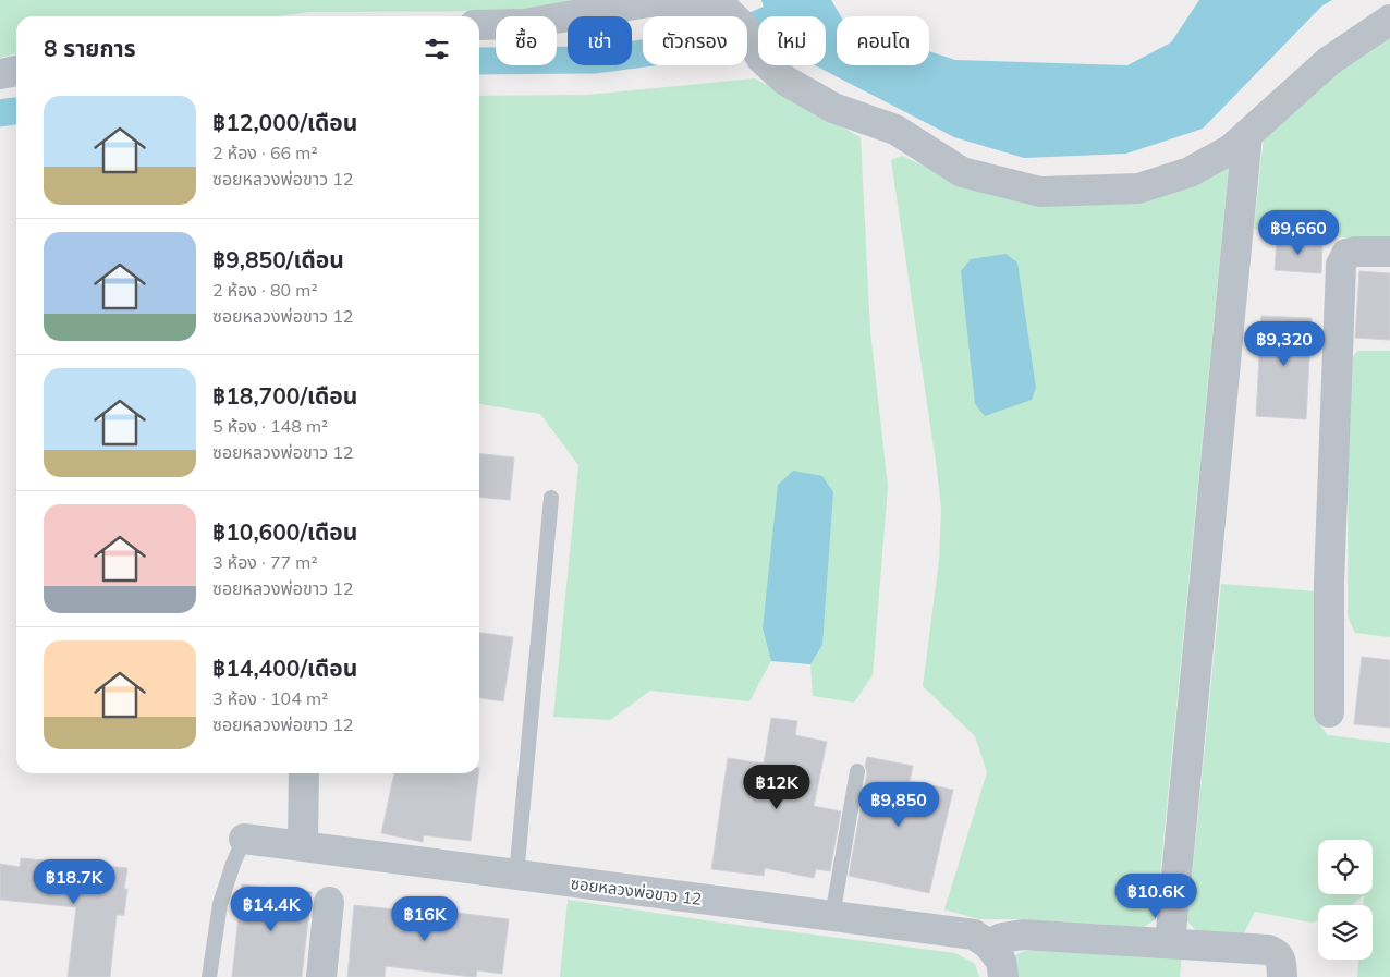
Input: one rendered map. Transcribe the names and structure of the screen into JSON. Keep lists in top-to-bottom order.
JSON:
{
  "streets": {
    "street": ["ซอยหลวงพ่อขาว 12"]
  },
  "page": {
    "chip": [
      "ซื้อ",
      "เช่า",
      "ตัวกรอง",
      "ใหม่",
      "คอนโด"
    ],
    "heading": "8 รายการ",
    "list": [
      {
        "name": "฿12,000/เดือน",
        "note": "2 ห้อง · 66 m² · ซอยหลวงพ่อขาว 12"
      },
      {
        "name": "฿9,850/เดือน",
        "note": "2 ห้อง · 80 m² · ซอยหลวงพ่อขาว 12"
      },
      {
        "name": "฿18,700/เดือน",
        "note": "5 ห้อง · 148 m² · ซอยหลวงพ่อขาว 12"
      },
      {
        "name": "฿10,600/เดือน",
        "note": "3 ห้อง · 77 m² · ซอยหลวงพ่อขาว 12"
      },
      {
        "name": "฿14,400/เดือน",
        "note": "3 ห้อง · 104 m² · ซอยหลวงพ่อขาว 12"
      }
    ],
    "price": [
      "฿9,660",
      "฿9,320",
      "฿12K",
      "฿9,850",
      "฿18.7K",
      "฿10.6K",
      "฿14.4K",
      "฿16K"
    ]
  }
}
